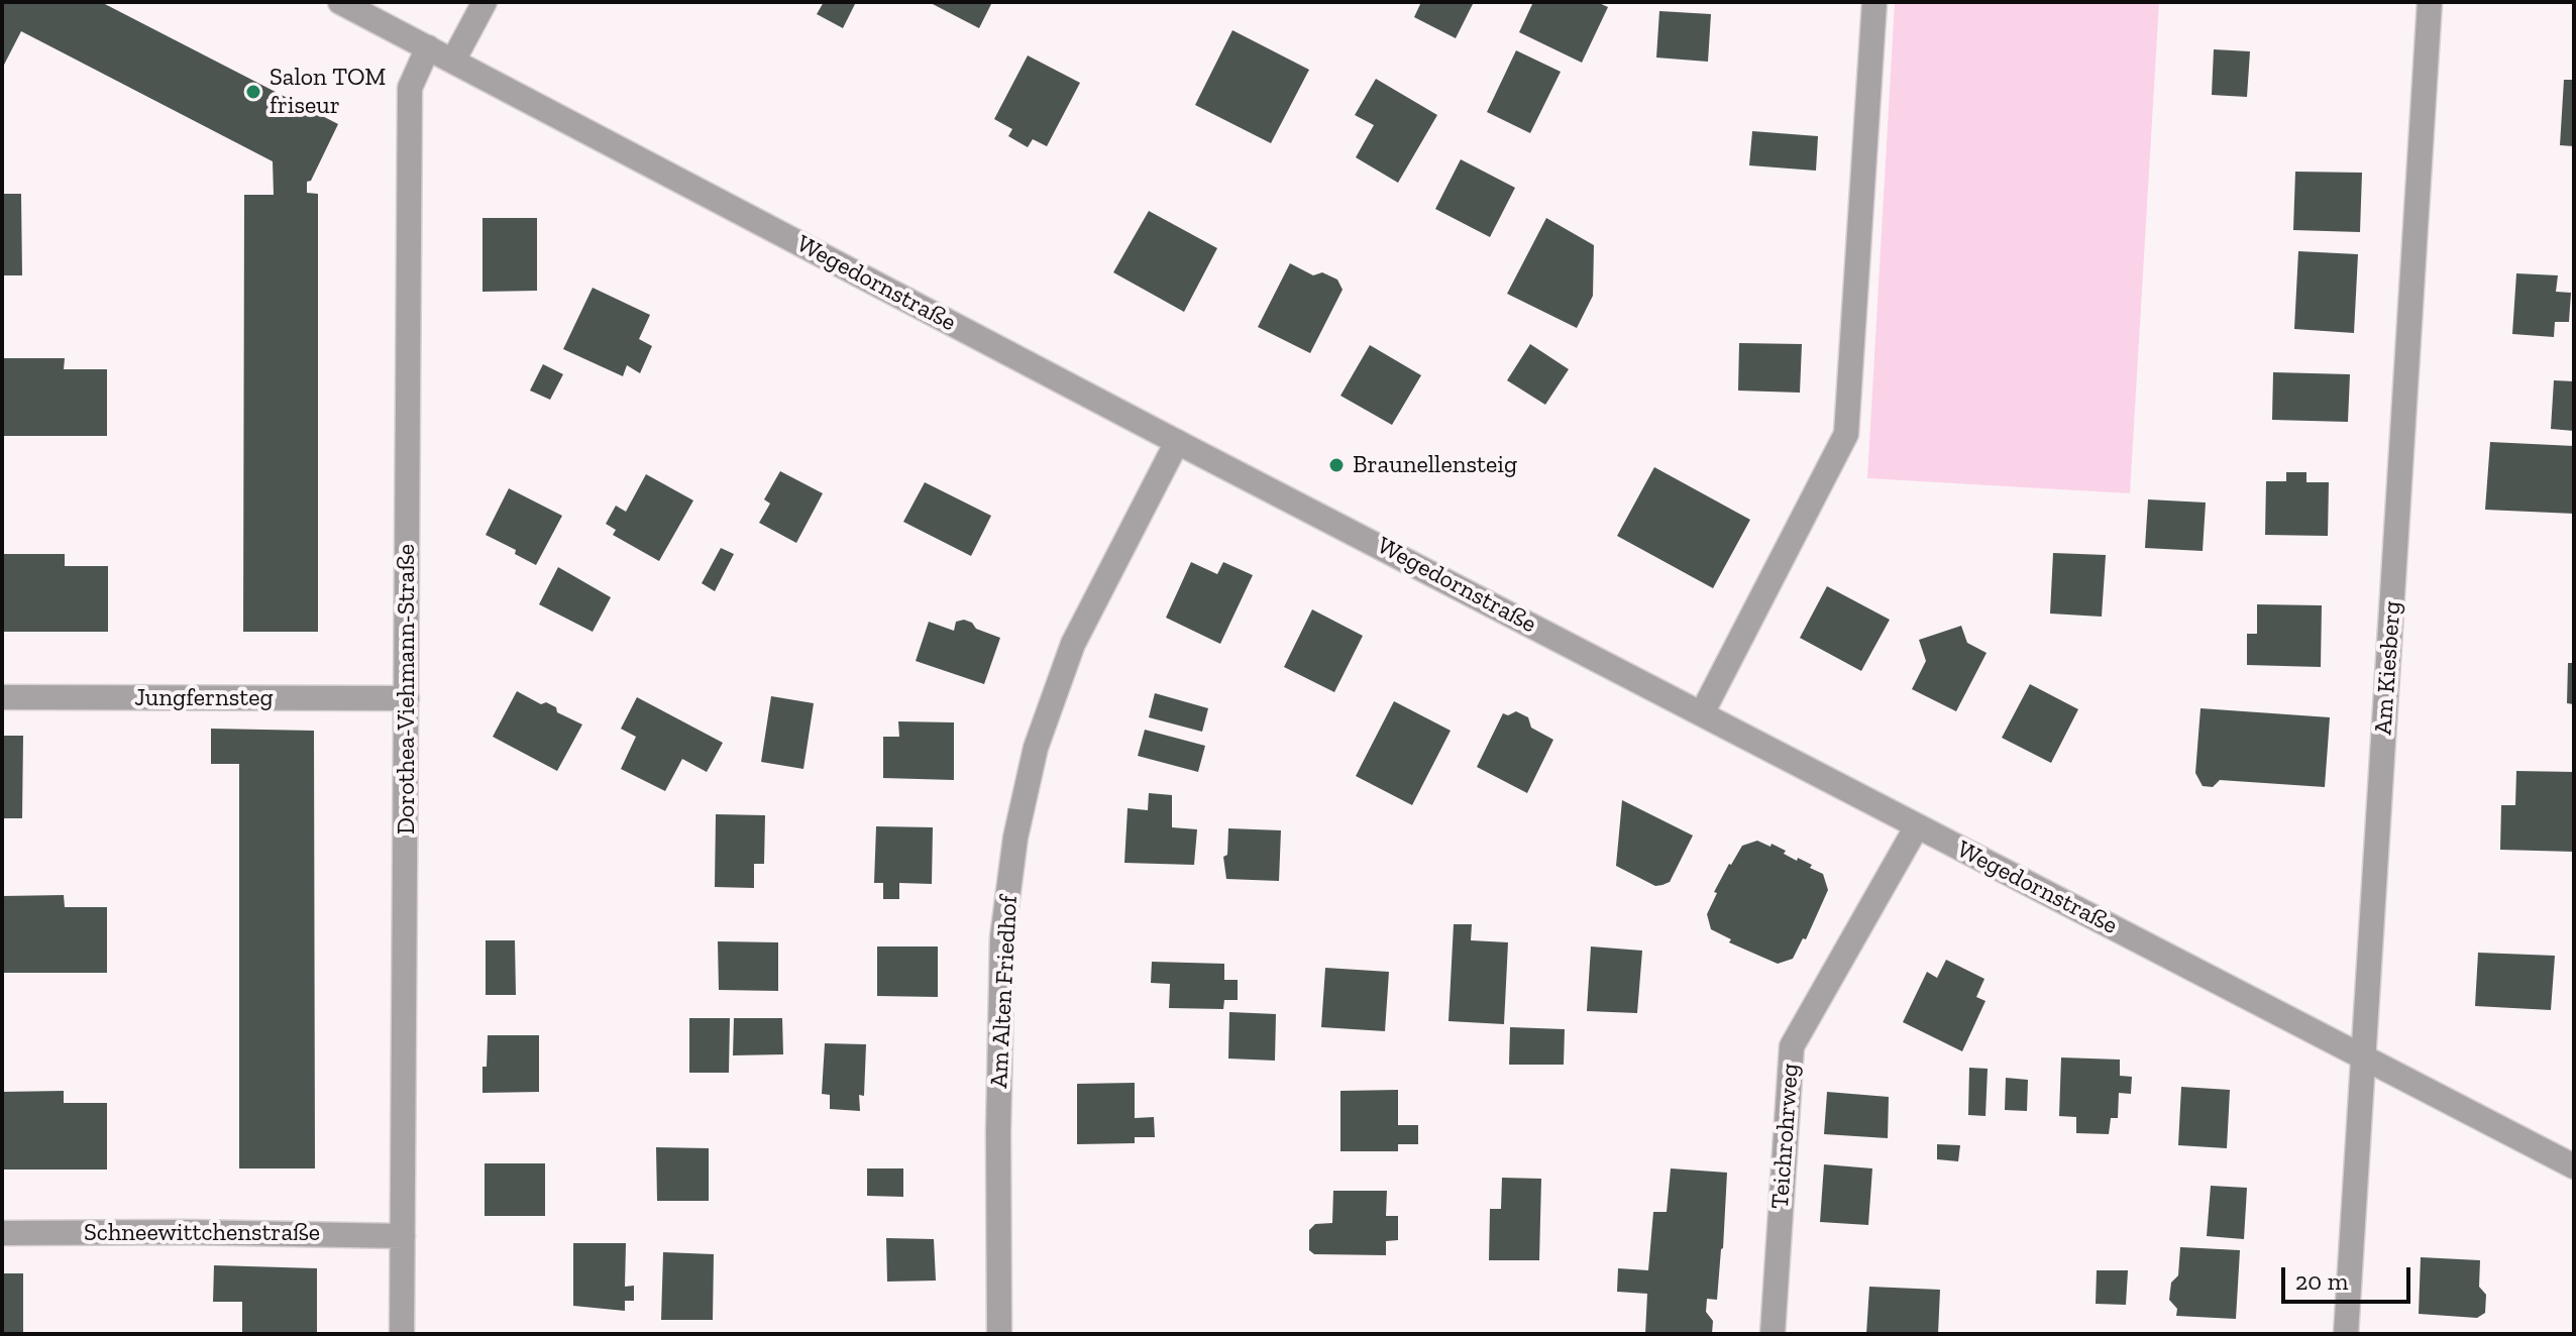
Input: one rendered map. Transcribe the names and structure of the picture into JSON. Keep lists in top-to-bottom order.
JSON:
{
  "streets": {
    "street": [
      "Wegedornstraße",
      "Am Kiesberg",
      "Dorothea-Viehmann-Straße",
      "Jungfernsteg",
      "Am Alten Friedhof",
      "Teichrohrweg",
      "Schneewittchenstraße"
    ]
  },
  "crossings": [
    ["Wegedornstraße", "Am Kiesberg"],
    ["Wegedornstraße", "Dorothea-Viehmann-Straße"],
    ["Wegedornstraße", "Am Alten Friedhof"],
    ["Wegedornstraße", "Teichrohrweg"],
    ["Dorothea-Viehmann-Straße", "Jungfernsteg"],
    ["Dorothea-Viehmann-Straße", "Schneewittchenstraße"]
  ],
  "places": ["Salon TOM friseur", "Braunellensteig"],
  "scale_bar": "20 m"
}
